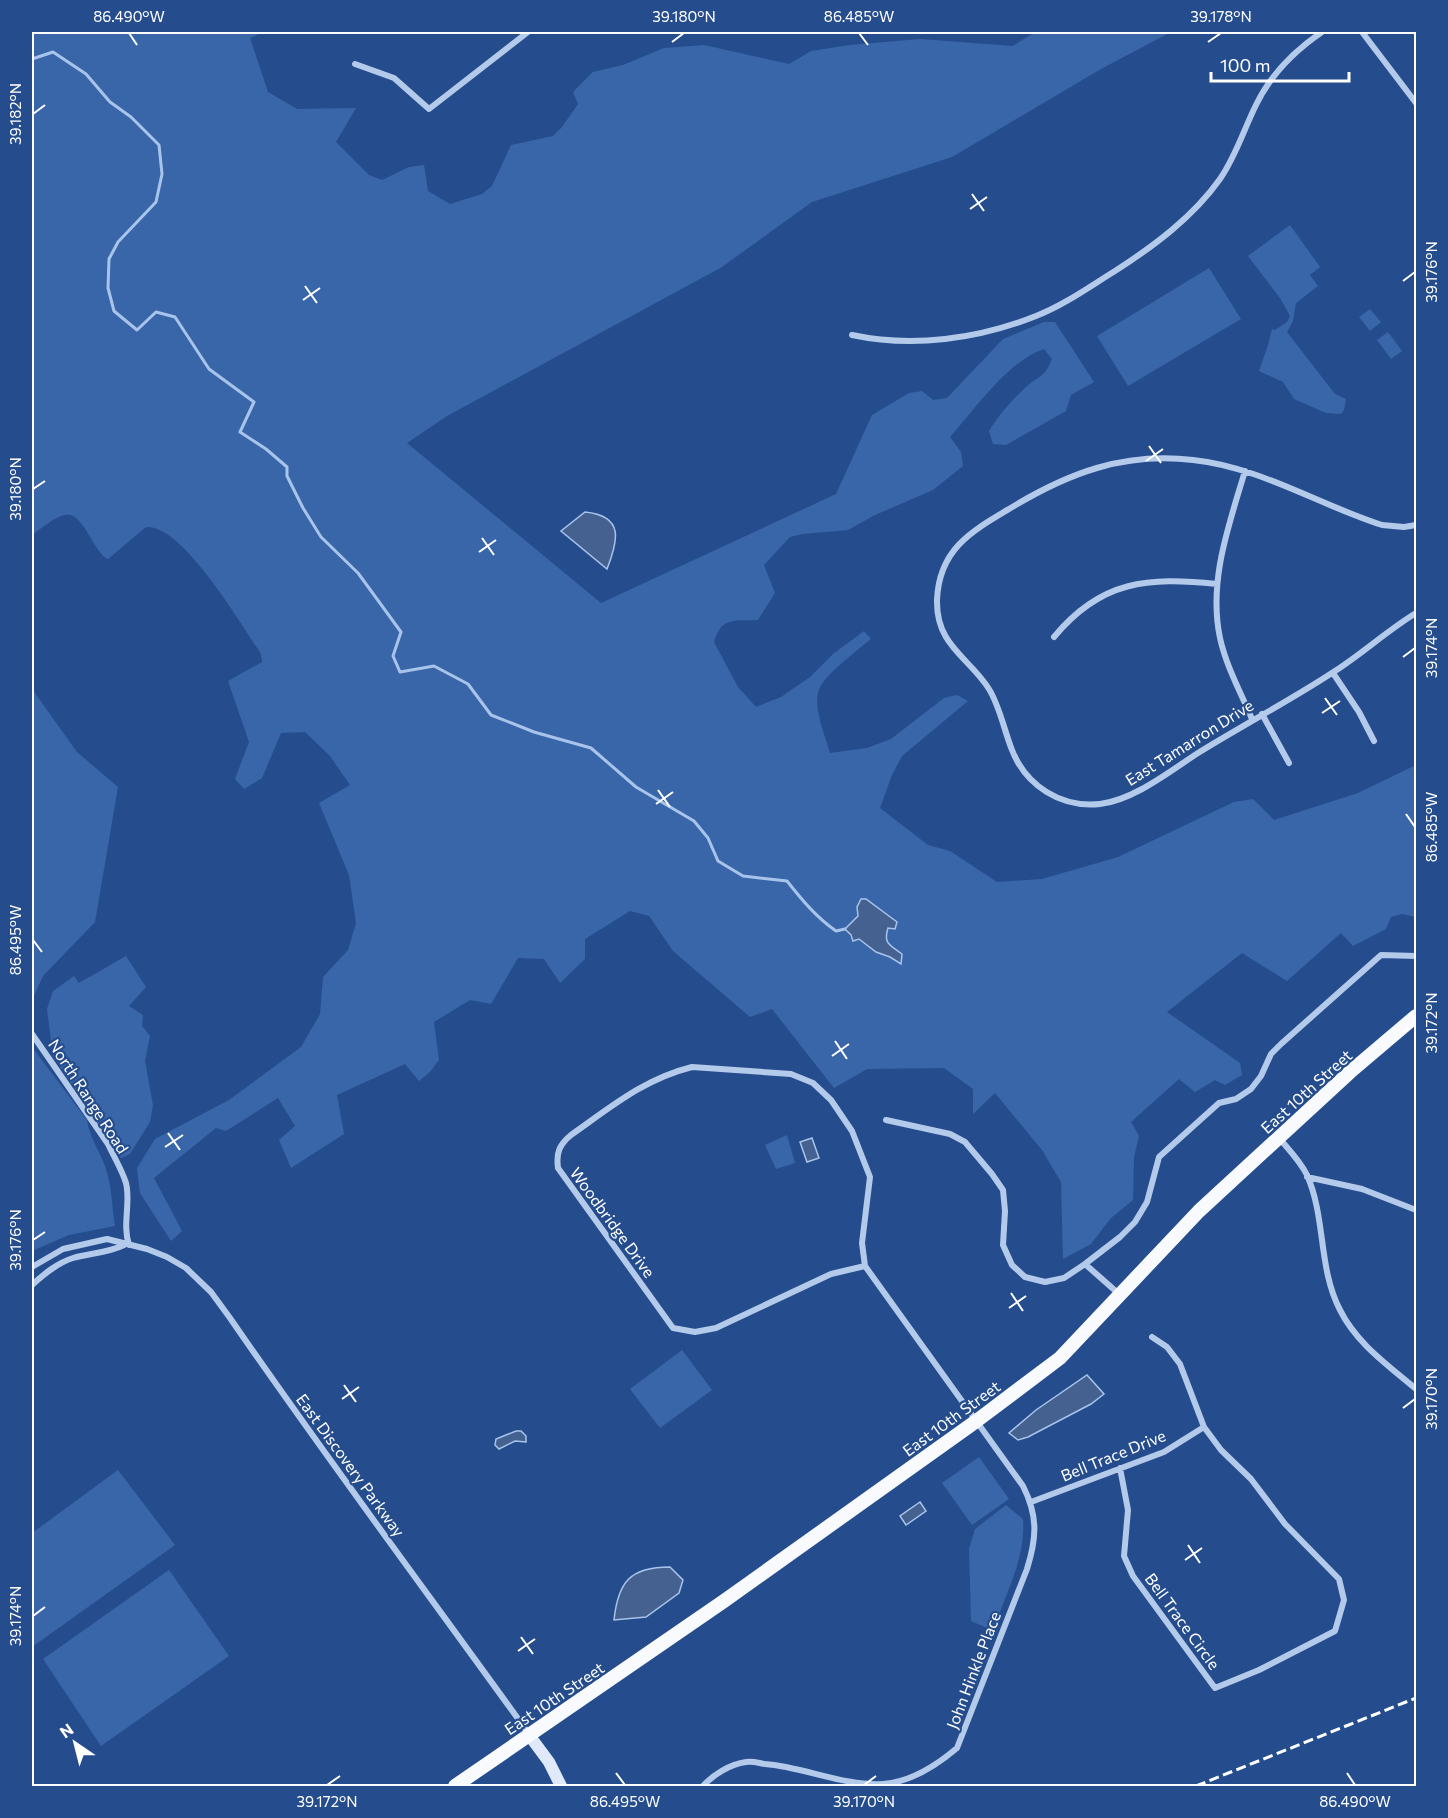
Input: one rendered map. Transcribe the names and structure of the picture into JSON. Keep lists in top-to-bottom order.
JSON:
{
  "streets": {
    "main road": ["East 10th Street"],
    "street": [
      "East Tamarron Drive",
      "North Range Road",
      "Woodbridge Drive",
      "Bell Trace Drive",
      "East Discovery Parkway",
      "Bell Trace Circle",
      "John Hinkle Place"
    ]
  },
  "crossings": [
    ["East 10th Street", "East Discovery Parkway"],
    ["East 10th Street", "John Hinkle Place"],
    ["North Range Road", "East Discovery Parkway"],
    ["Bell Trace Drive", "Bell Trace Circle"],
    ["Bell Trace Drive", "John Hinkle Place"]
  ],
  "scale_bar": "100 m",
  "north": "top left",
  "coordinates": [
    "86.490°W",
    "39.180°N",
    "86.485°W",
    "39.178°N",
    "39.182°N",
    "39.176°N",
    "39.174°N",
    "86.495°W",
    "39.172°N",
    "39.170°N"
  ]
}
